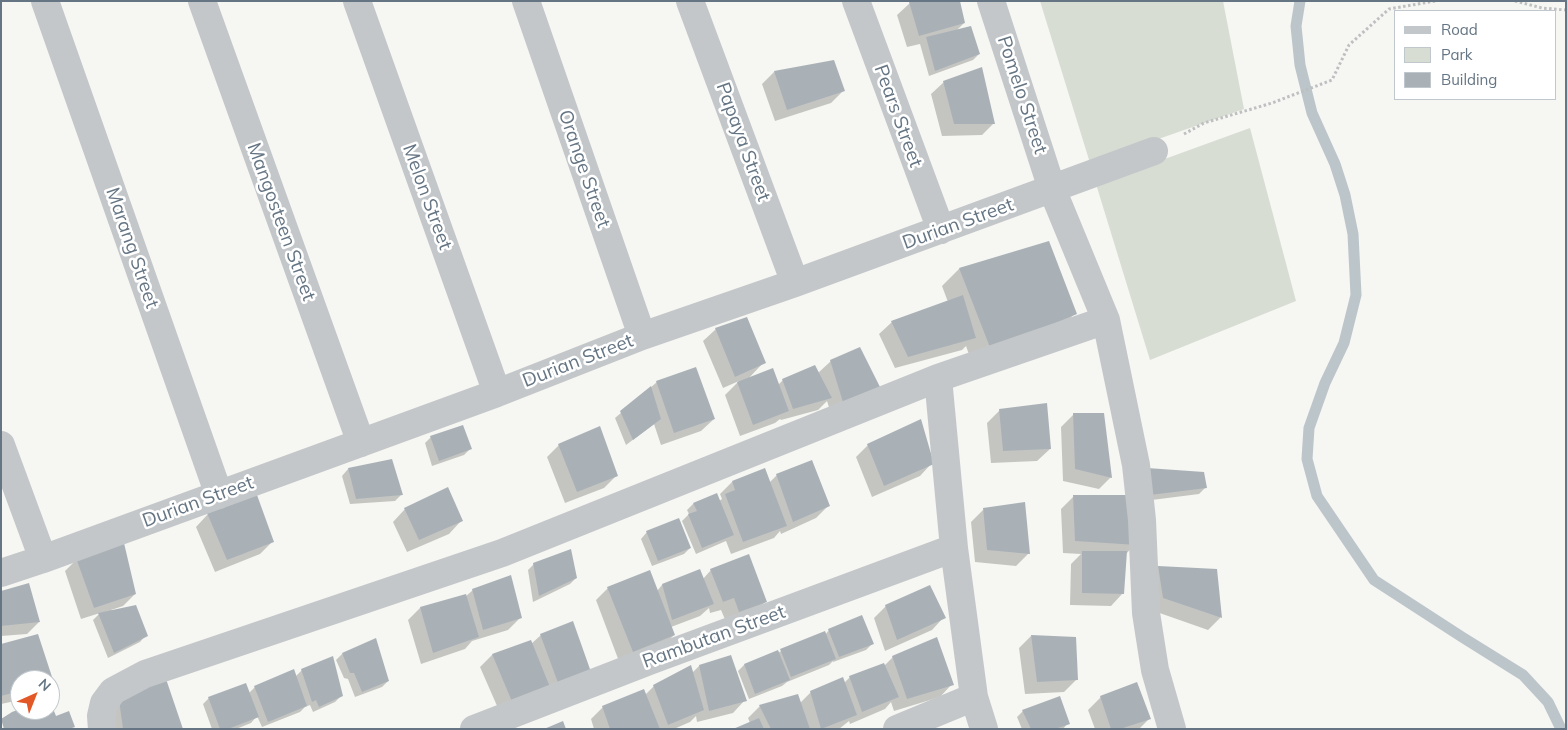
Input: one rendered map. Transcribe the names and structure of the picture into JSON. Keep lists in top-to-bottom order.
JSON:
{
  "streets": {
    "street": [
      "Pomelo Street",
      "Pears Street",
      "Papaya Street",
      "Orange Street",
      "Melon Street",
      "Mangosteen Street",
      "Durian Street",
      "Marang Street",
      "Rambutan Street"
    ]
  },
  "crossings": [
    ["Pomelo Street", "Durian Street"],
    ["Pears Street", "Durian Street"],
    ["Papaya Street", "Durian Street"],
    ["Orange Street", "Durian Street"],
    ["Melon Street", "Durian Street"],
    ["Mangosteen Street", "Durian Street"],
    ["Durian Street", "Marang Street"]
  ],
  "legend": ["Road", "Park", "Building"],
  "north": "top right"
}
